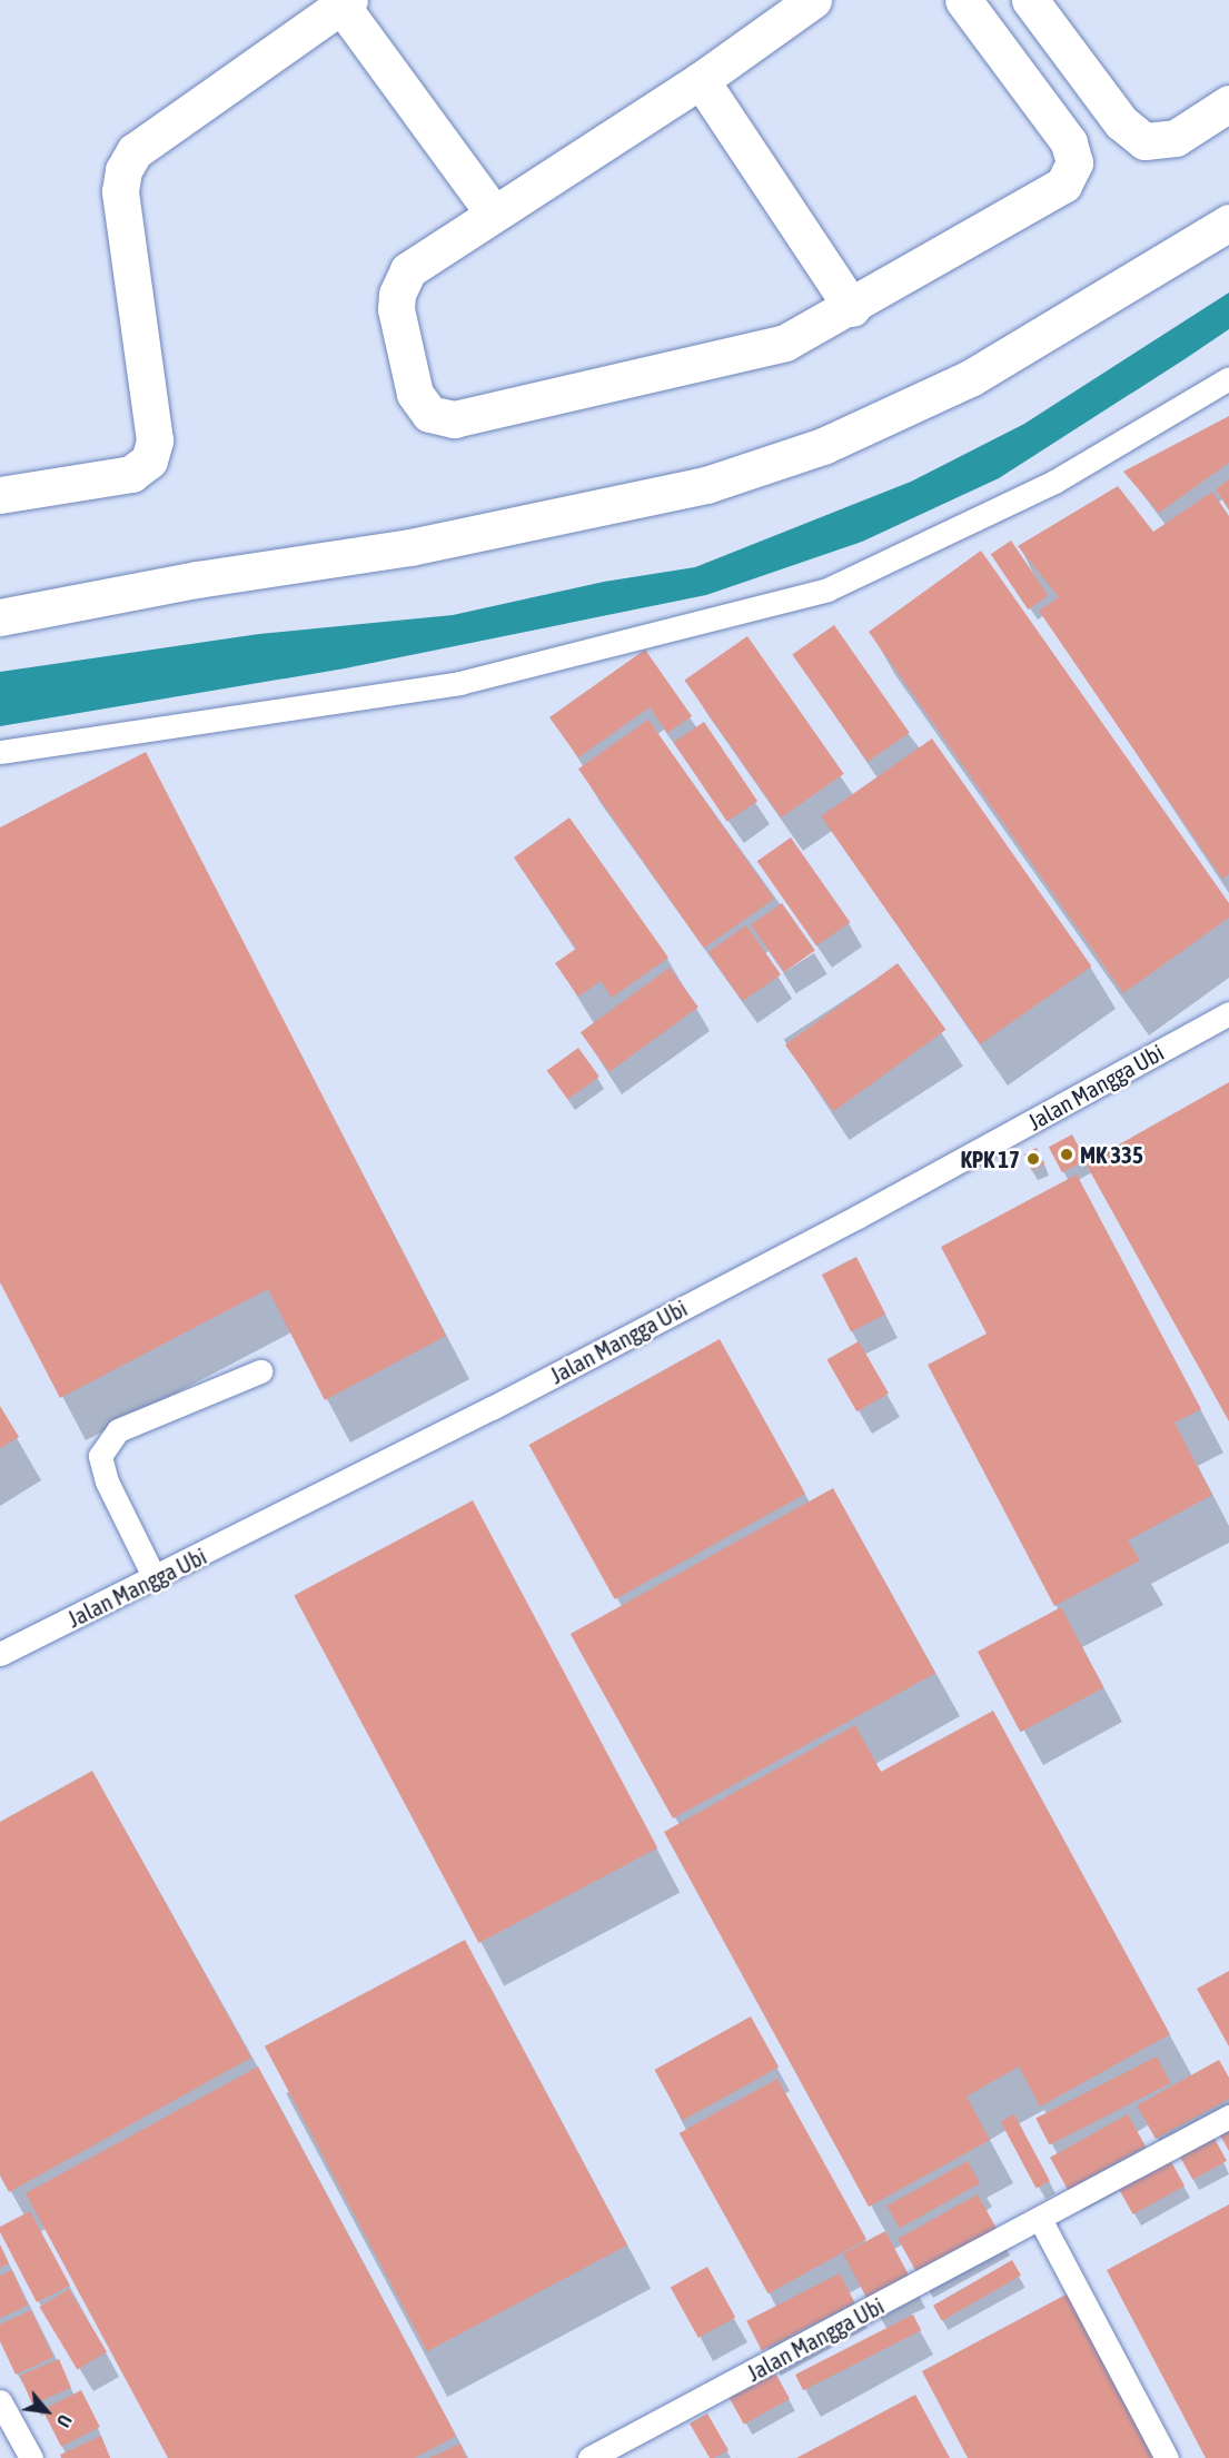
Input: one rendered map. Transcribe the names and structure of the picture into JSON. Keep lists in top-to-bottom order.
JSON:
{
  "streets": {
    "lane": ["Jalan Mangga Ubi"]
  },
  "places": ["MK 335", "KPK 17"],
  "north": "bottom right"
}
